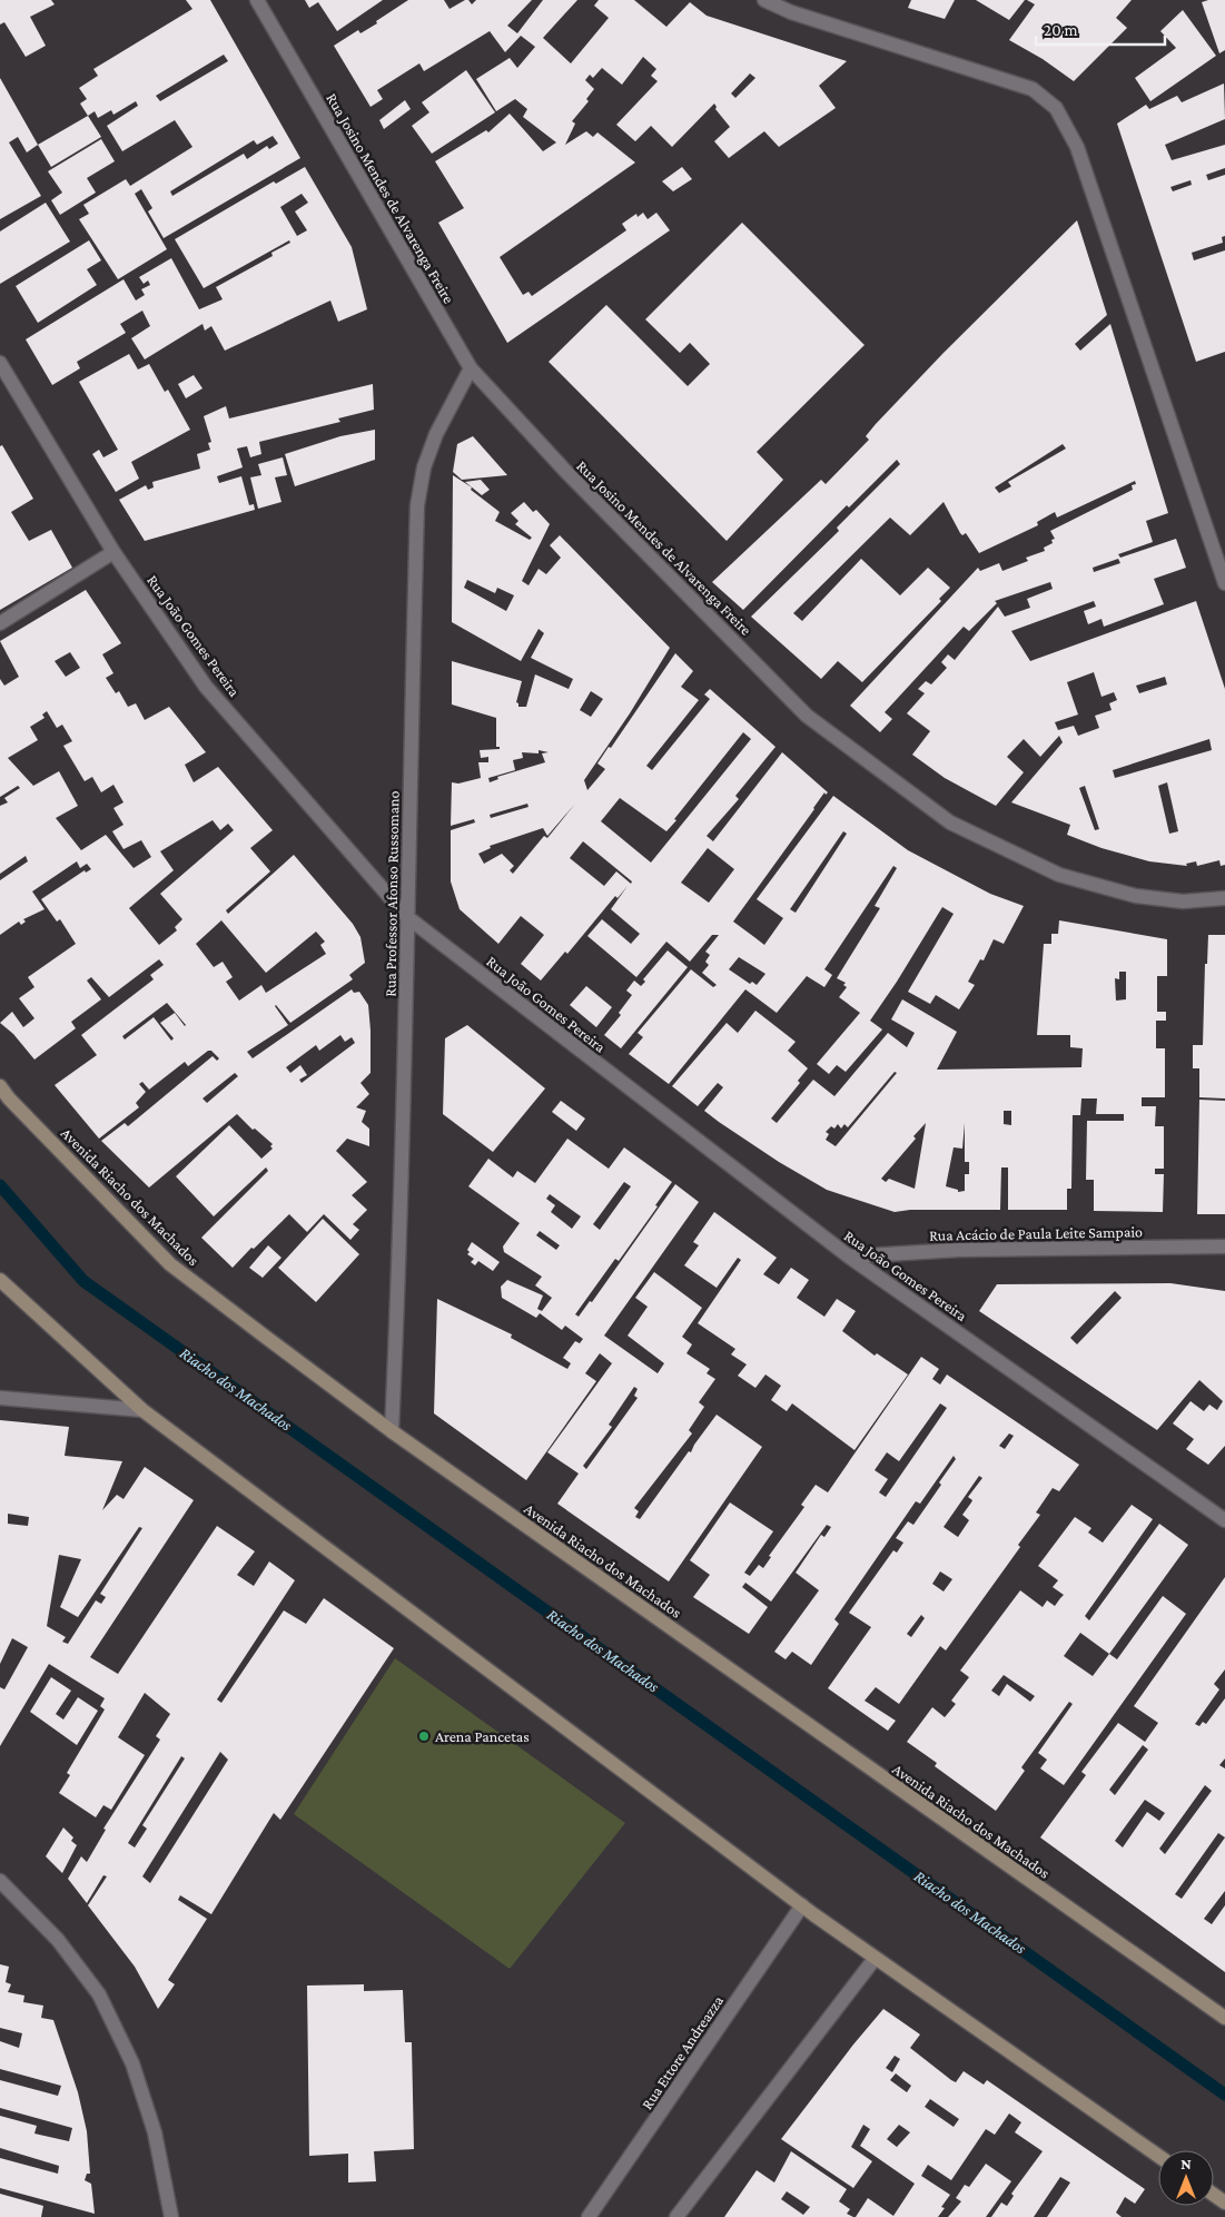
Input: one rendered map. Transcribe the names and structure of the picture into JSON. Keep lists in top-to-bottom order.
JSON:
{
  "streets": {
    "street": [
      "Rua Josino Mendes de Alvarenga Freire",
      "Rua João Gomes Pereira",
      "Rua Professor Afonso Russomano",
      "Avenida Riacho dos Machados",
      "Rua Acácio de Paula Leite Sampaio",
      "Rua Ettore Andreazza"
    ]
  },
  "crossings": [
    ["Rua Josino Mendes de Alvarenga Freire", "Rua Professor Afonso Russomano"],
    ["Rua João Gomes Pereira", "Rua Professor Afonso Russomano"],
    ["Rua João Gomes Pereira", "Rua Acácio de Paula Leite Sampaio"],
    ["Rua Professor Afonso Russomano", "Avenida Riacho dos Machados"]
  ],
  "water": ["Riacho dos Machados"],
  "places": ["Arena Pancetas"],
  "scale_bar": "20 m",
  "north": "top"
}
